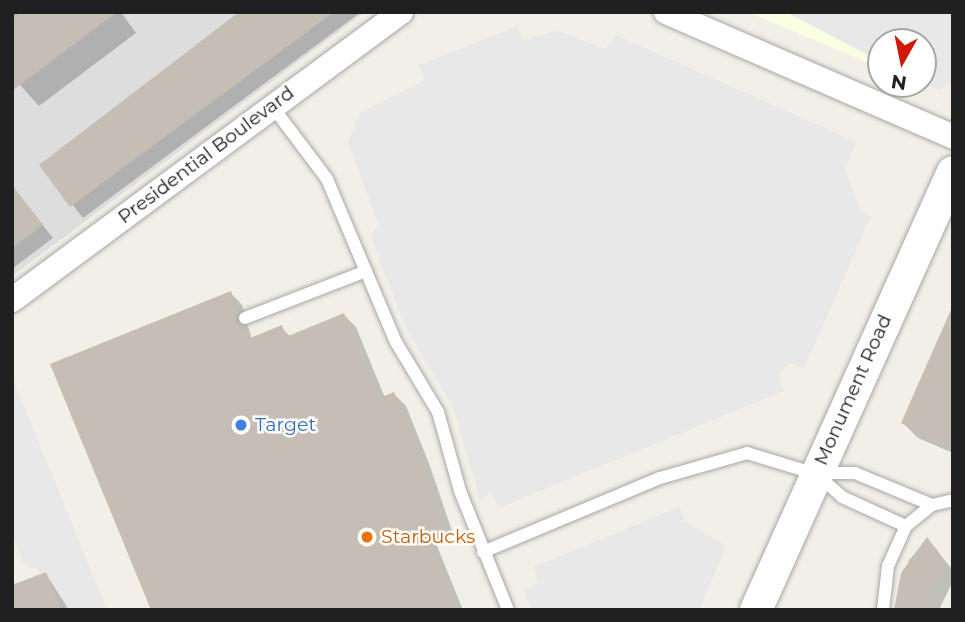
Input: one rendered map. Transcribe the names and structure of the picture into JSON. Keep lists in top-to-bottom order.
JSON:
{
  "streets": {
    "street": ["Presidential Boulevard", "Monument Road"]
  },
  "places": ["Target", "Starbucks"],
  "north": "bottom"
}
